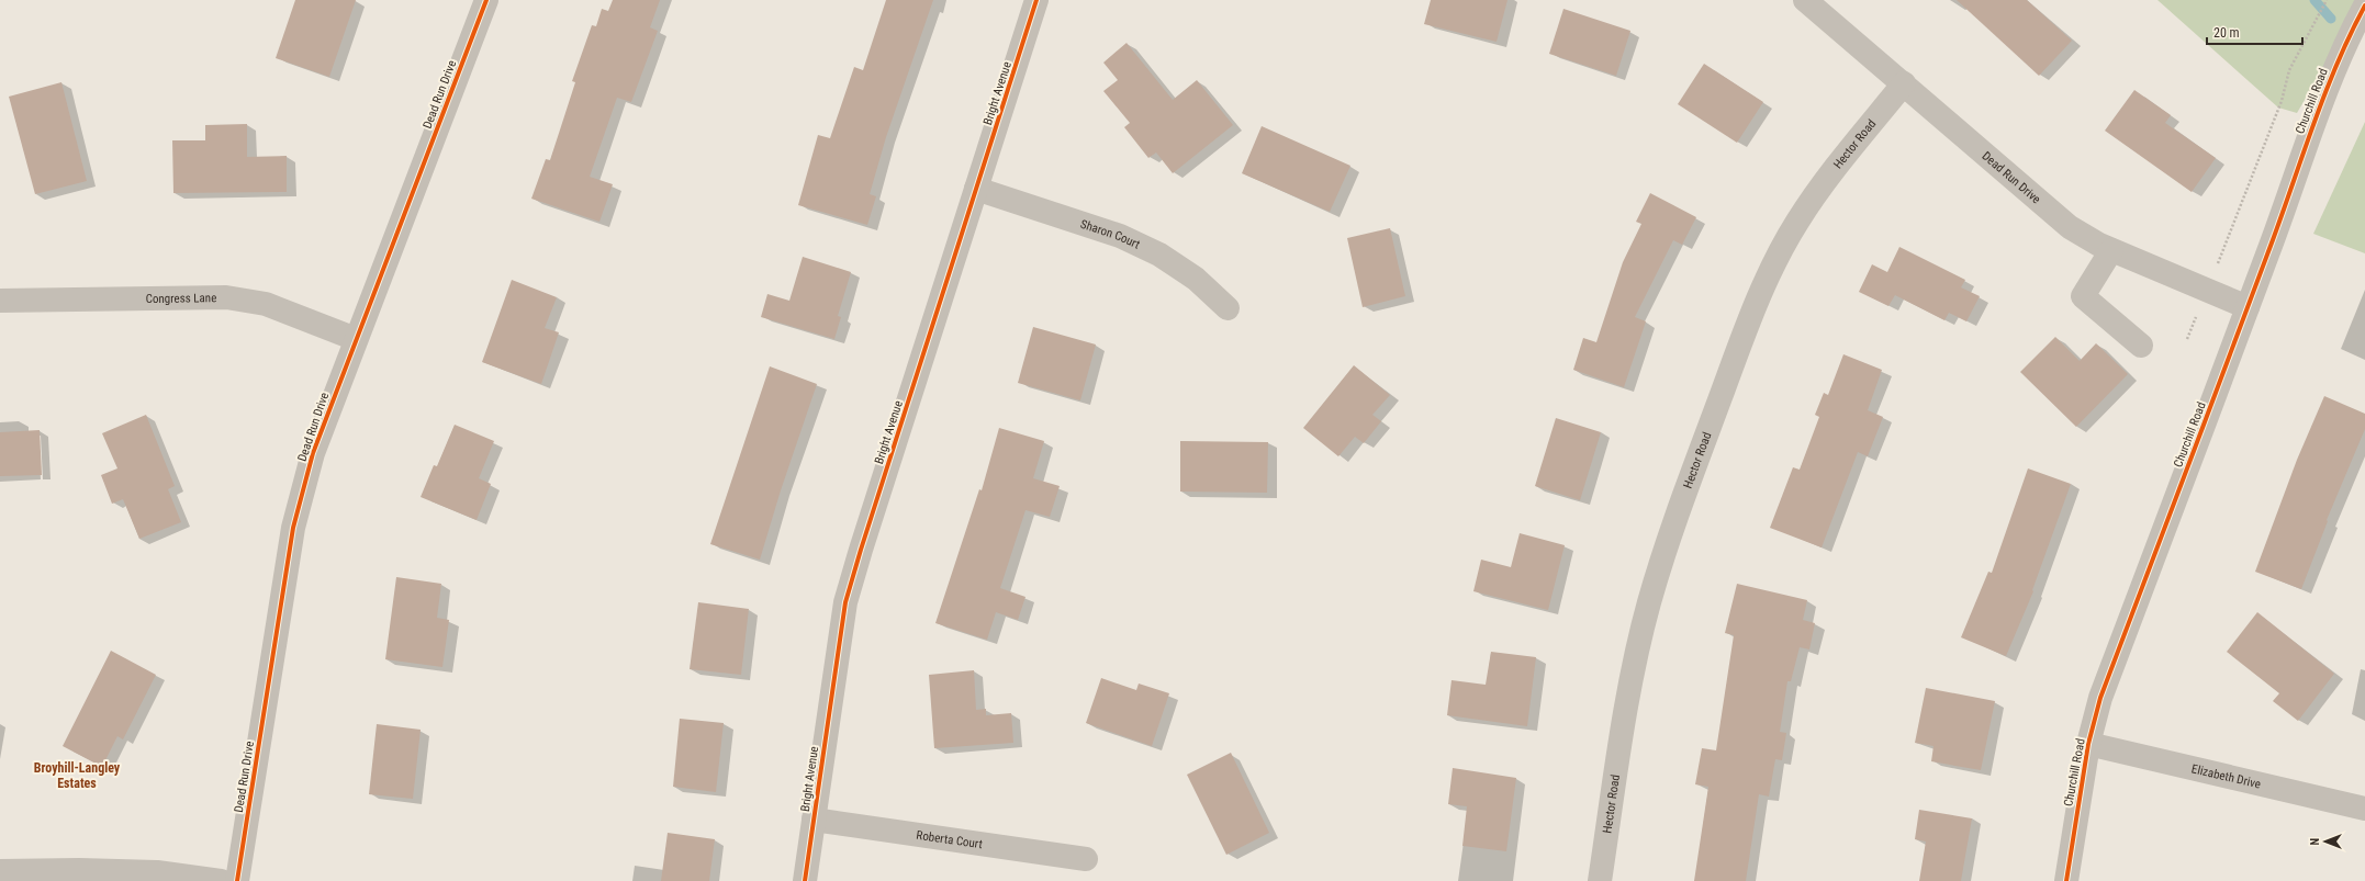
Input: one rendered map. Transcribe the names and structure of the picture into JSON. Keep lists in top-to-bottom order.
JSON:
{
  "streets": {
    "street": [
      "Bright Avenue",
      "Dead Run Drive",
      "Churchill Road",
      "Hector Road",
      "Sharon Court",
      "Congress Lane",
      "Elizabeth Drive",
      "Roberta Court"
    ]
  },
  "crossings": [
    ["Bright Avenue", "Sharon Court"],
    ["Bright Avenue", "Roberta Court"],
    ["Dead Run Drive", "Churchill Road"],
    ["Dead Run Drive", "Hector Road"],
    ["Dead Run Drive", "Congress Lane"],
    ["Churchill Road", "Elizabeth Drive"]
  ],
  "districts": ["Broyhill-Langley Estates"],
  "scale_bar": "20 m",
  "north": "left"
}
